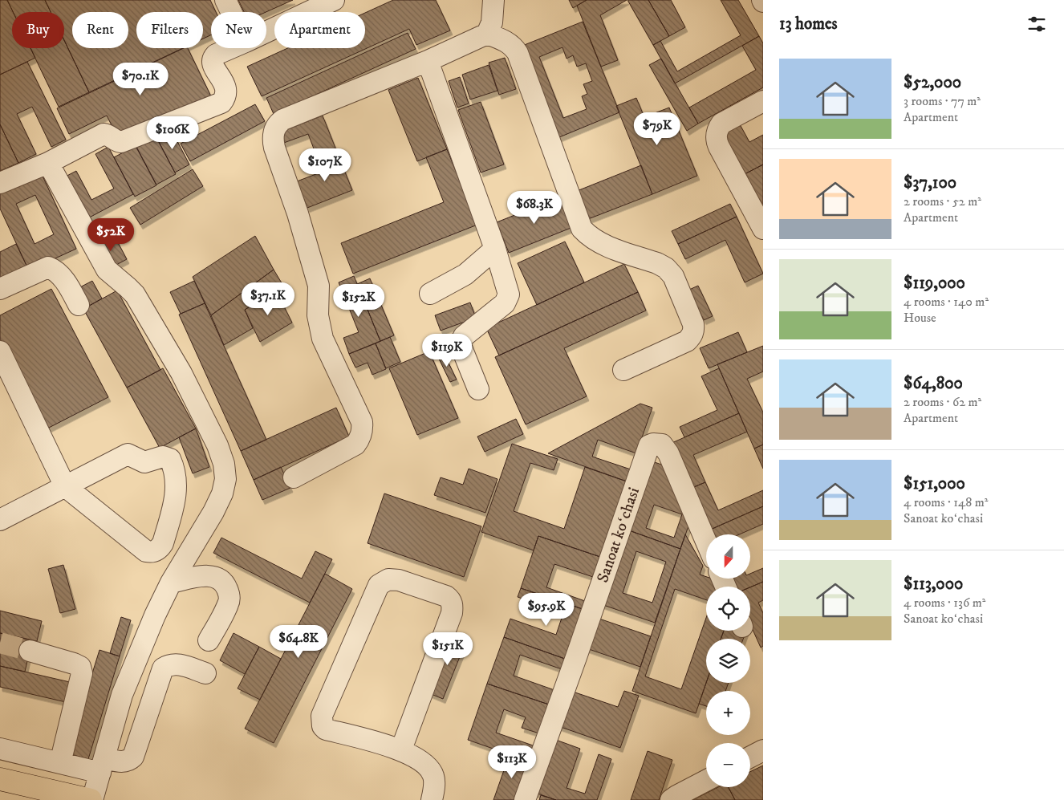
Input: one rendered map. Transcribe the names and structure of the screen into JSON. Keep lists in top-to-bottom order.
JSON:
{
  "streets": {
    "street": ["Sanoat koʻchasi"]
  },
  "north": "bottom",
  "page": {
    "heading": "13 homes",
    "chip": [
      "Buy",
      "Rent",
      "Filters",
      "New",
      "Apartment"
    ],
    "list": [
      {
        "name": "$52,000",
        "note": "3 rooms · 77 m² · Apartment"
      },
      {
        "name": "$37,100",
        "note": "2 rooms · 52 m² · Apartment"
      },
      {
        "name": "$119,000",
        "note": "4 rooms · 140 m² · House"
      },
      {
        "name": "$64,800",
        "note": "2 rooms · 62 m² · Apartment"
      },
      {
        "name": "$151,000",
        "note": "4 rooms · 148 m² · Sanoat koʻchasi"
      },
      {
        "name": "$113,000",
        "note": "4 rooms · 136 m² · Sanoat koʻchasi"
      }
    ],
    "price": [
      "$70.1K",
      "$79K",
      "$106K",
      "$107K",
      "$68.3K",
      "$52K",
      "$37.1K",
      "$152K",
      "$119K",
      "$95.9K",
      "$64.8K",
      "$151K",
      "$113K"
    ],
    "map_buttons": ["+", "−"]
  }
}
